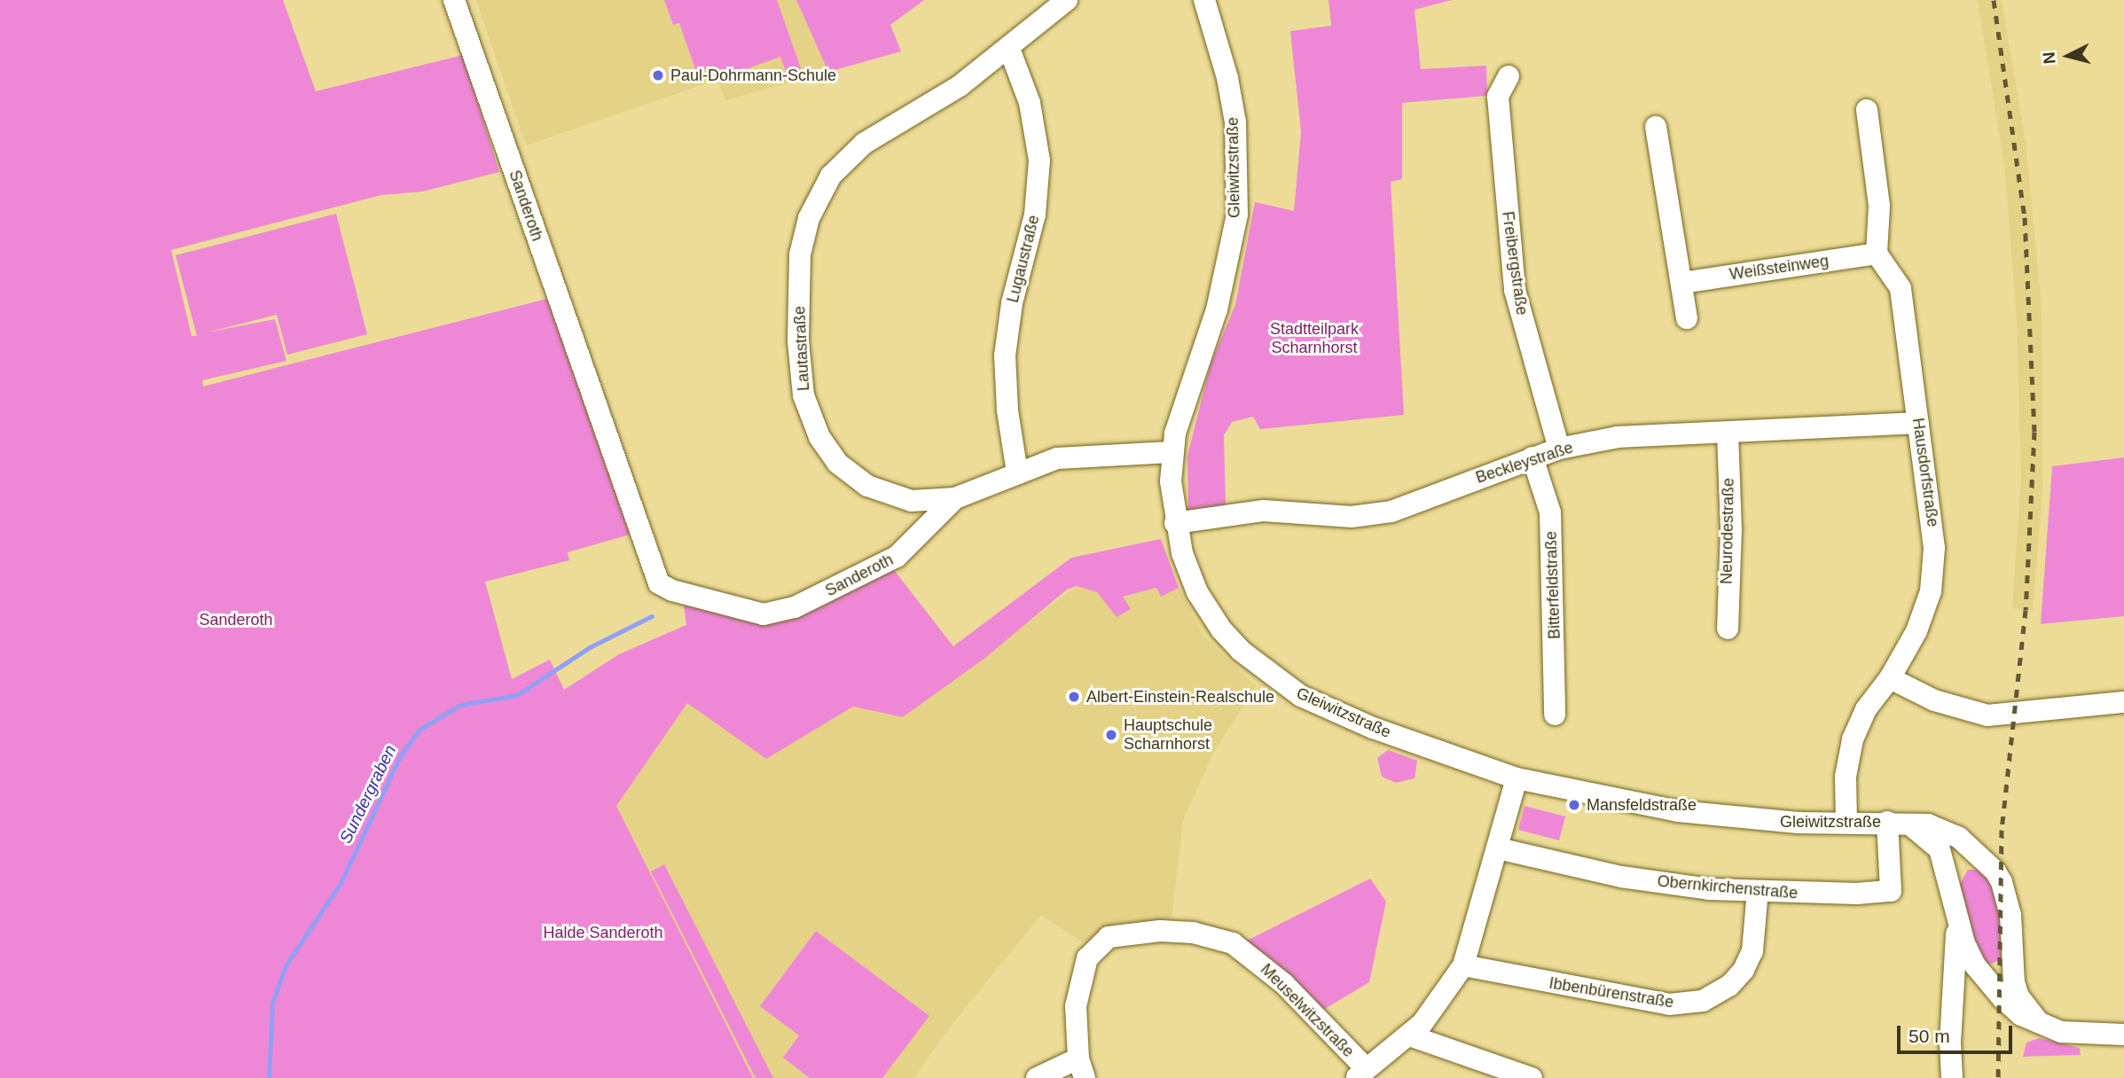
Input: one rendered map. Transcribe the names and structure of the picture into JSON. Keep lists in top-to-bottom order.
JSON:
{
  "streets": {
    "street": [
      "Gleiwitzstraße",
      "Sanderoth",
      "Lugaustraße",
      "Freibergstraße",
      "Weißsteinweg",
      "Lautastraße",
      "Beckleystraße",
      "Hausdorfstraße",
      "Neurodestraße",
      "Bitterfeldstraße",
      "Obernkirchenstraße",
      "Ibbenbürenstraße",
      "Meuselwitzstraße"
    ]
  },
  "crossings": [
    ["Gleiwitzstraße", "Lautastraße"],
    ["Gleiwitzstraße", "Beckleystraße"],
    ["Gleiwitzstraße", "Hausdorfstraße"],
    ["Gleiwitzstraße", "Obernkirchenstraße"],
    ["Sanderoth", "Lautastraße"],
    ["Lugaustraße", "Lautastraße"],
    ["Freibergstraße", "Beckleystraße"],
    ["Weißsteinweg", "Hausdorfstraße"],
    ["Beckleystraße", "Hausdorfstraße"],
    ["Beckleystraße", "Neurodestraße"],
    ["Beckleystraße", "Bitterfeldstraße"],
    ["Obernkirchenstraße", "Ibbenbürenstraße"]
  ],
  "water": ["Sundergraben"],
  "parks": ["Stadtteilpark Scharnhorst", "Sanderoth", "Halde Sanderoth"],
  "places": [
    "Paul-Dohrmann-Schule",
    "Albert-Einstein-Realschule",
    "Hauptschule Scharnhorst",
    "Mansfeldstraße"
  ],
  "scale_bar": "50 m",
  "north": "left"
}
